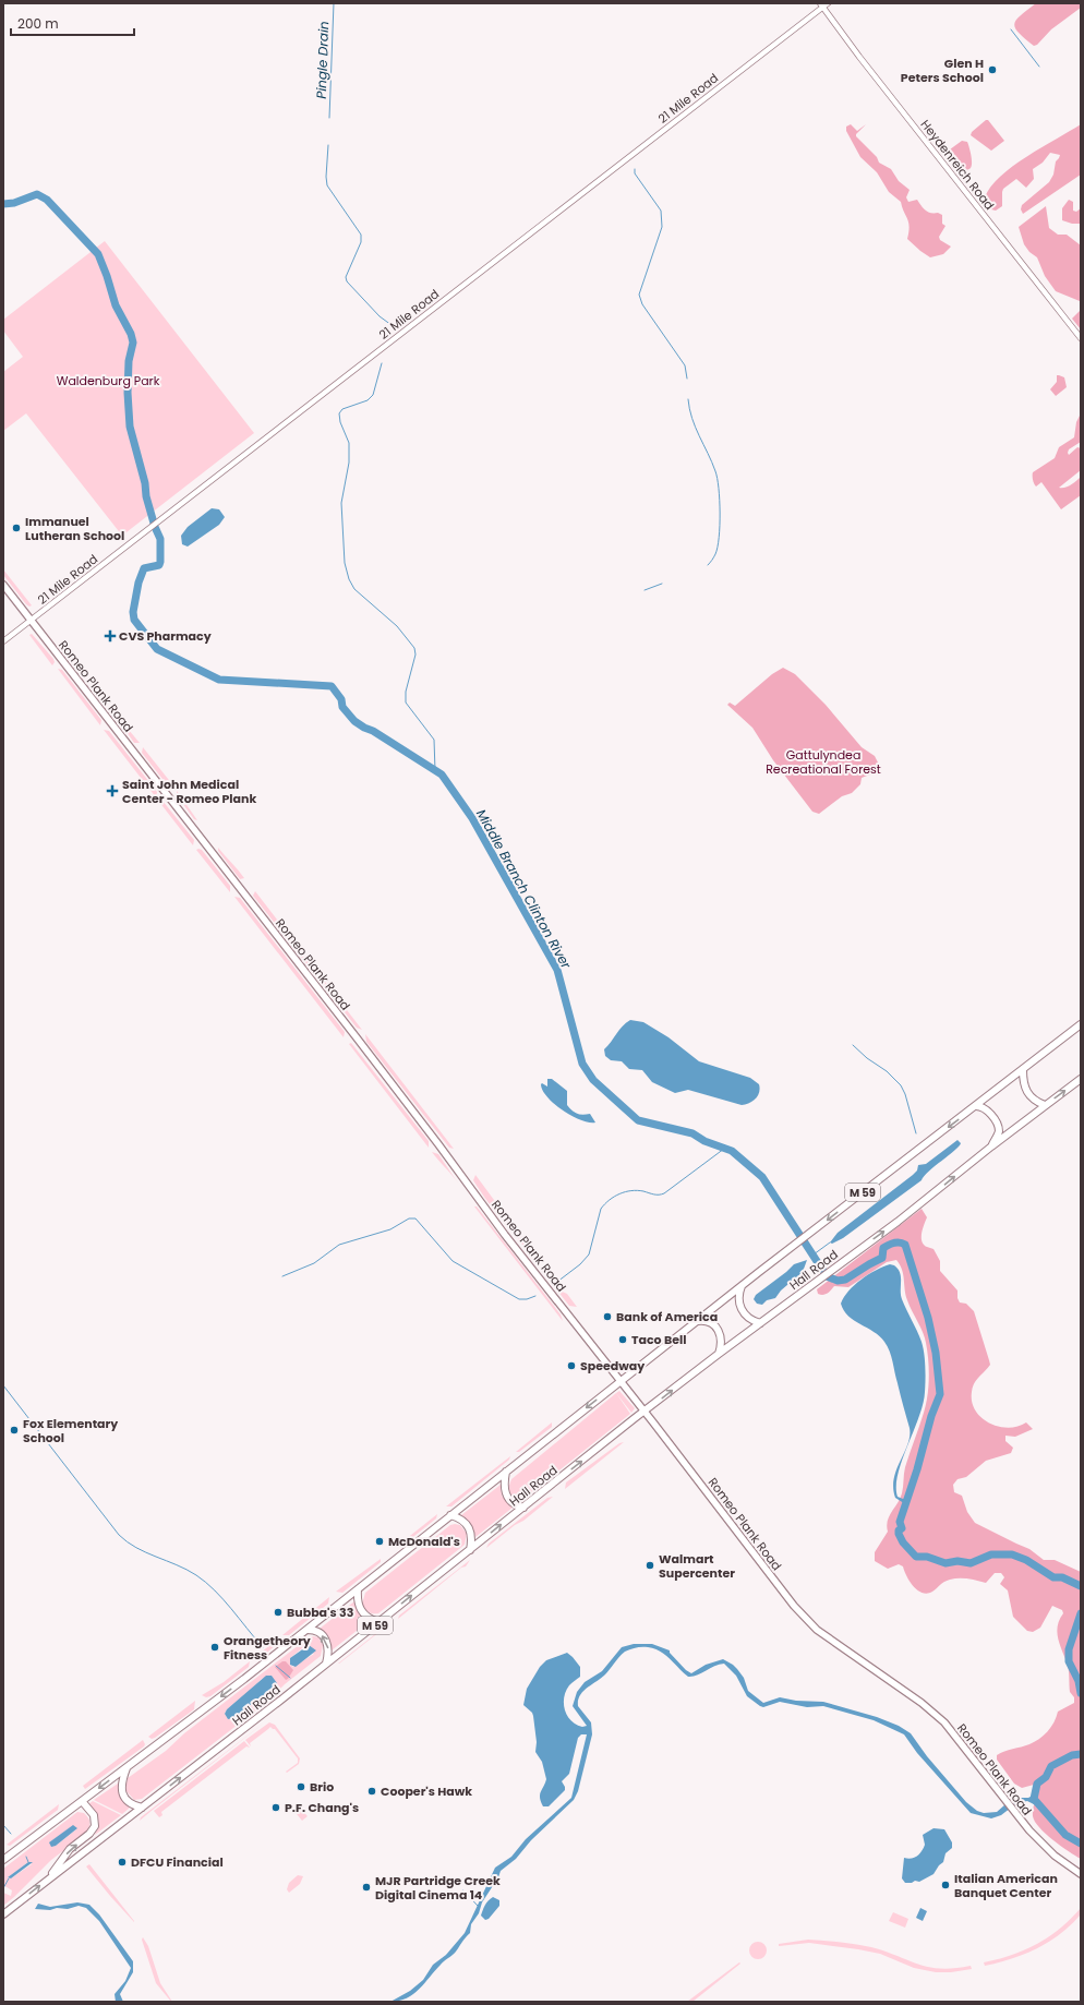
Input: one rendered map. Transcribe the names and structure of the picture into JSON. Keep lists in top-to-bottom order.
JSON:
{
  "streets": {
    "highway": ["M 59", "Hall Road"],
    "main road": ["Romeo Plank Road"],
    "street": ["21 Mile Road", "Heydenreich Road"]
  },
  "crossings": [
    ["21 Mile Road", "Heydenreich Road"],
    ["21 Mile Road", "Romeo Plank Road"],
    ["Romeo Plank Road", "M 59"],
    ["Romeo Plank Road", "Hall Road"]
  ],
  "water": ["Pingle Drain", "Middle Branch Clinton River"],
  "parks": ["Waldenburg Park", "Gattulyndea Recreational Forest"],
  "places": {
    "other": [
      "Glen H Peters School",
      "Immanuel Lutheran School",
      "Bank of America",
      "Taco Bell",
      "Speedway",
      "Fox Elementary School",
      "McDonald's",
      "Walmart Supercenter",
      "Bubba's 33",
      "Orangetheory Fitness",
      "Brio",
      "Cooper's Hawk",
      "P.F. Chang's",
      "DFCU Financial",
      "Italian American Banquet Center",
      "MJR Partridge Creek Digital Cinema 14"
    ],
    "health": ["CVS Pharmacy", "Saint John Medical Center - Romeo Plank"]
  },
  "scale_bar": "200 m"
}
